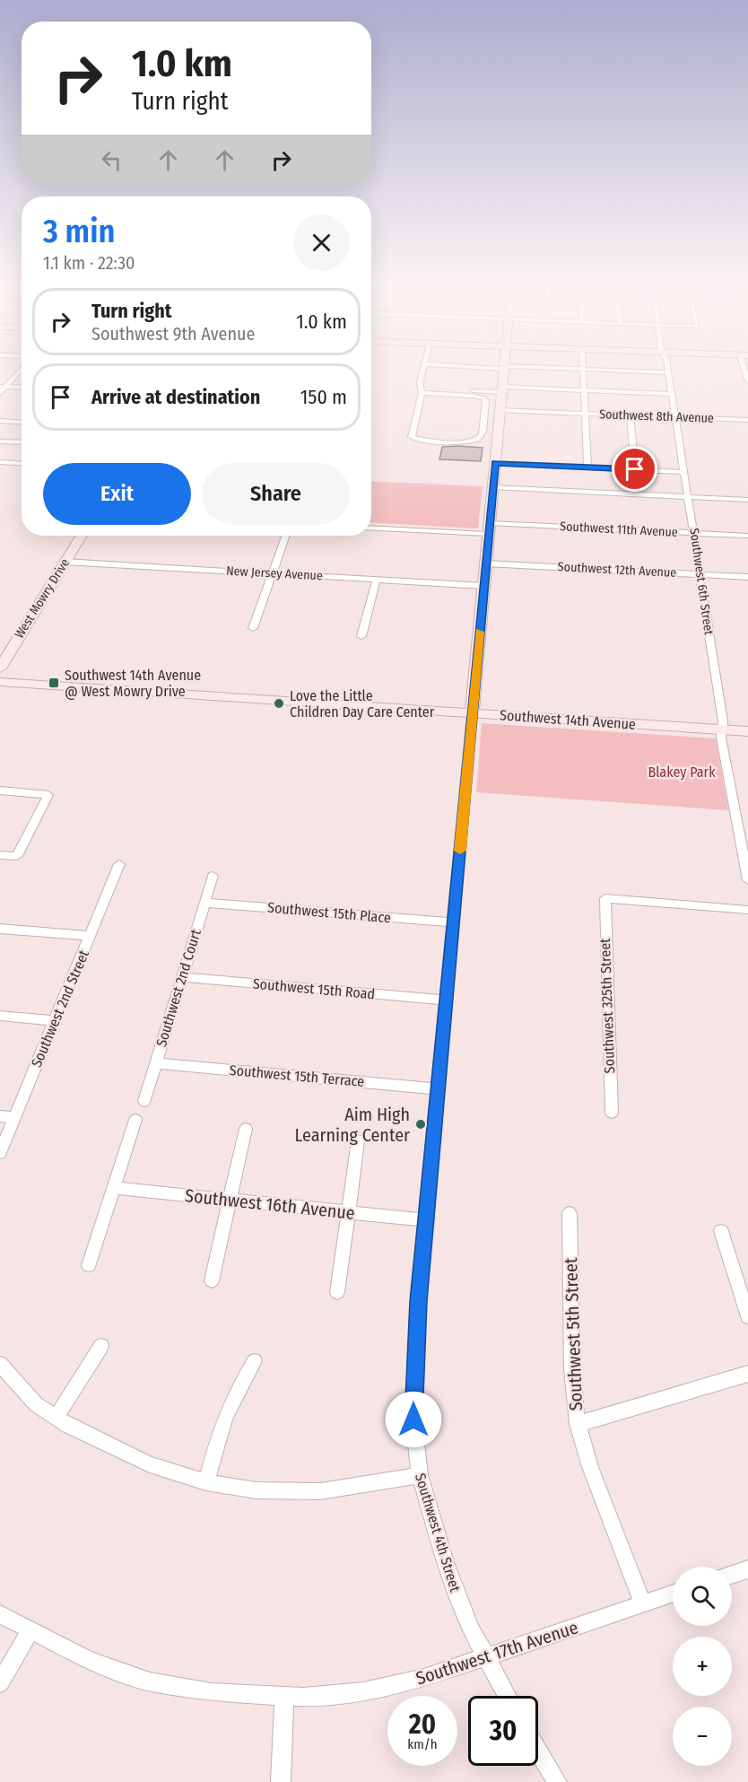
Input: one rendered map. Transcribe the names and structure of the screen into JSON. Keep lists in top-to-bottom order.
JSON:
{
  "streets": {
    "street": [
      "Southwest 8th Avenue",
      "Southwest 11th Avenue",
      "Southwest 12th Avenue",
      "New Jersey Avenue",
      "Southwest 6th Street",
      "West Mowry Drive",
      "Southwest 14th Avenue",
      "Southwest 15th Place",
      "Southwest 2nd Court",
      "Southwest 15th Road",
      "Southwest 325th Street",
      "Southwest 2nd Street",
      "Southwest 15th Terrace",
      "Southwest 16th Avenue",
      "Southwest 5th Street",
      "Southwest 4th Street",
      "Southwest 17th Avenue"
    ]
  },
  "crossings": [
    ["Southwest 8th Avenue", "Southwest 6th Street"],
    ["Southwest 8th Avenue", "Southwest 4th Street"],
    ["Southwest 11th Avenue", "Southwest 6th Street"],
    ["Southwest 11th Avenue", "Southwest 4th Street"],
    ["Southwest 12th Avenue", "Southwest 6th Street"],
    ["Southwest 12th Avenue", "Southwest 4th Street"],
    ["New Jersey Avenue", "West Mowry Drive"],
    ["New Jersey Avenue", "Southwest 4th Street"],
    ["Southwest 6th Street", "Southwest 14th Avenue"],
    ["Southwest 14th Avenue", "Southwest 4th Street"],
    ["Southwest 15th Place", "Southwest 2nd Court"],
    ["Southwest 15th Place", "Southwest 4th Street"],
    ["Southwest 2nd Court", "Southwest 15th Road"],
    ["Southwest 2nd Court", "Southwest 15th Terrace"],
    ["Southwest 15th Road", "Southwest 4th Street"],
    ["Southwest 15th Terrace", "Southwest 4th Street"],
    ["Southwest 16th Avenue", "Southwest 4th Street"],
    ["Southwest 5th Street", "Southwest 17th Avenue"],
    ["Southwest 4th Street", "Southwest 17th Avenue"]
  ],
  "parks": ["Blakey Park"],
  "places": {
    "transit": ["Southwest 14th Avenue @ West Mowry Drive"],
    "other": ["Love the Little Children Day Care Center", "Aim High Learning Center"]
  },
  "page": {
    "turn": ["1.0 km", "Turn right"],
    "heading": ["3 min", "1.1 km · 22:30"],
    "list": [
      {
        "name": "Turn right",
        "note": "Southwest 9th Avenue",
        "value": "1.0 km"
      },
      {
        "name": "Arrive at destination",
        "value": "150 m"
      }
    ],
    "buttons": ["Exit", "Share"],
    "map_buttons": ["+", "−"],
    "speed": "20 km/h",
    "limit": "30"
  }
}
